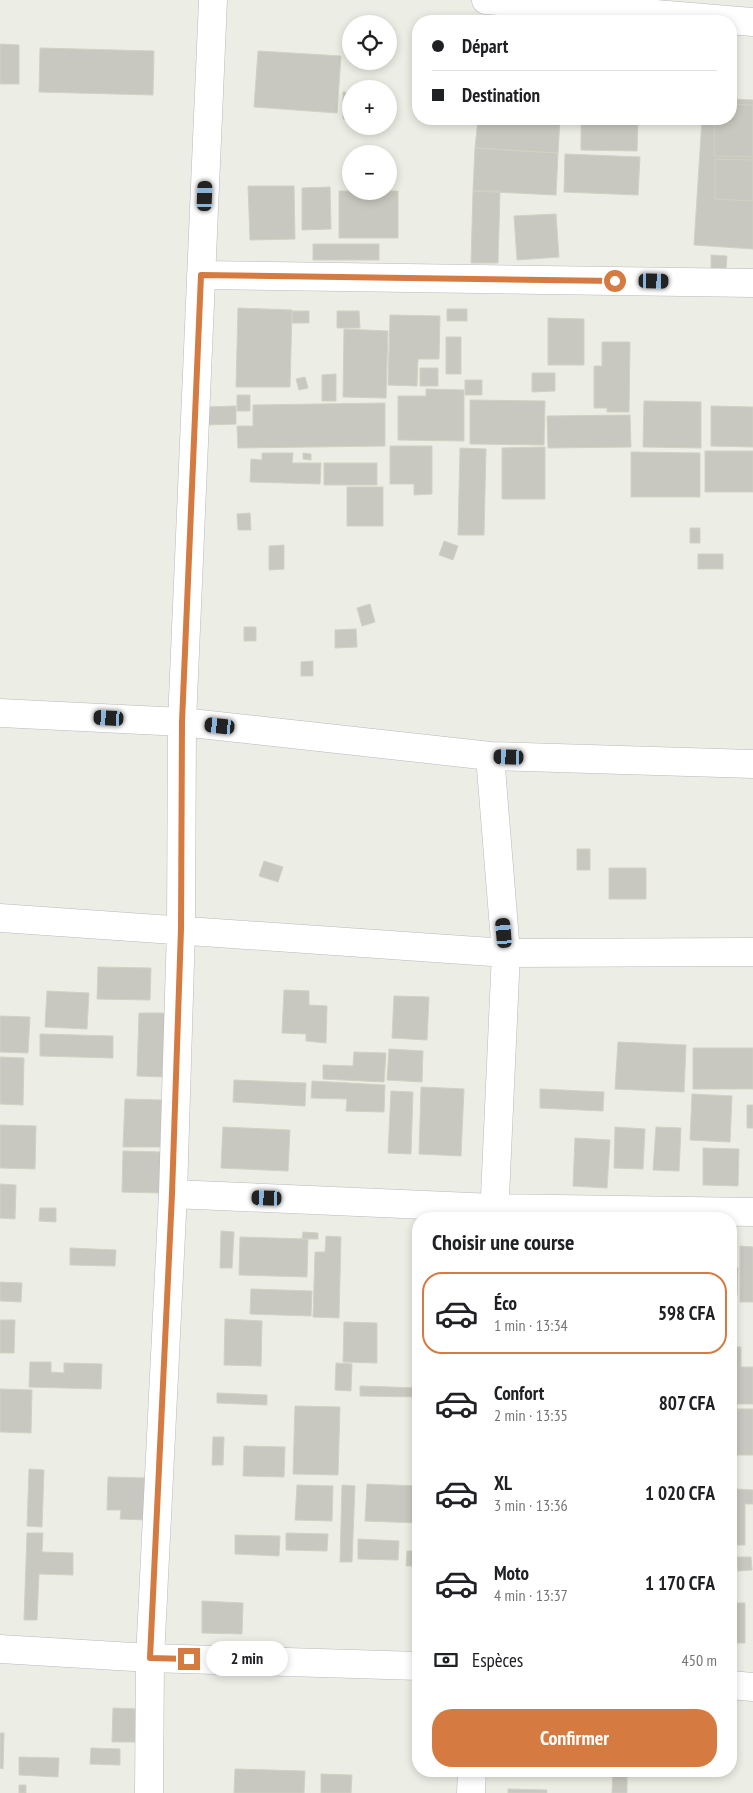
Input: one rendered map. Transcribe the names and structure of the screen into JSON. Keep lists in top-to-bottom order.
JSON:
{
  "page": {
    "map_buttons": ["+", "−"],
    "banner": ["Départ", "Destination"],
    "heading": "Choisir une course",
    "list": [
      {
        "name": "Éco",
        "note": "1 min · 13:34",
        "value": "598 CFA"
      },
      {
        "name": "Confort",
        "note": "2 min · 13:35",
        "value": "807 CFA"
      },
      {
        "name": "XL",
        "note": "3 min · 13:36",
        "value": "1 020 CFA"
      },
      {
        "name": "Moto",
        "note": "4 min · 13:37",
        "value": "1 170 CFA"
      }
    ],
    "pay": ["Espèces", "450 m"],
    "bubble": "2 min",
    "buttons": "Confirmer"
  }
}
